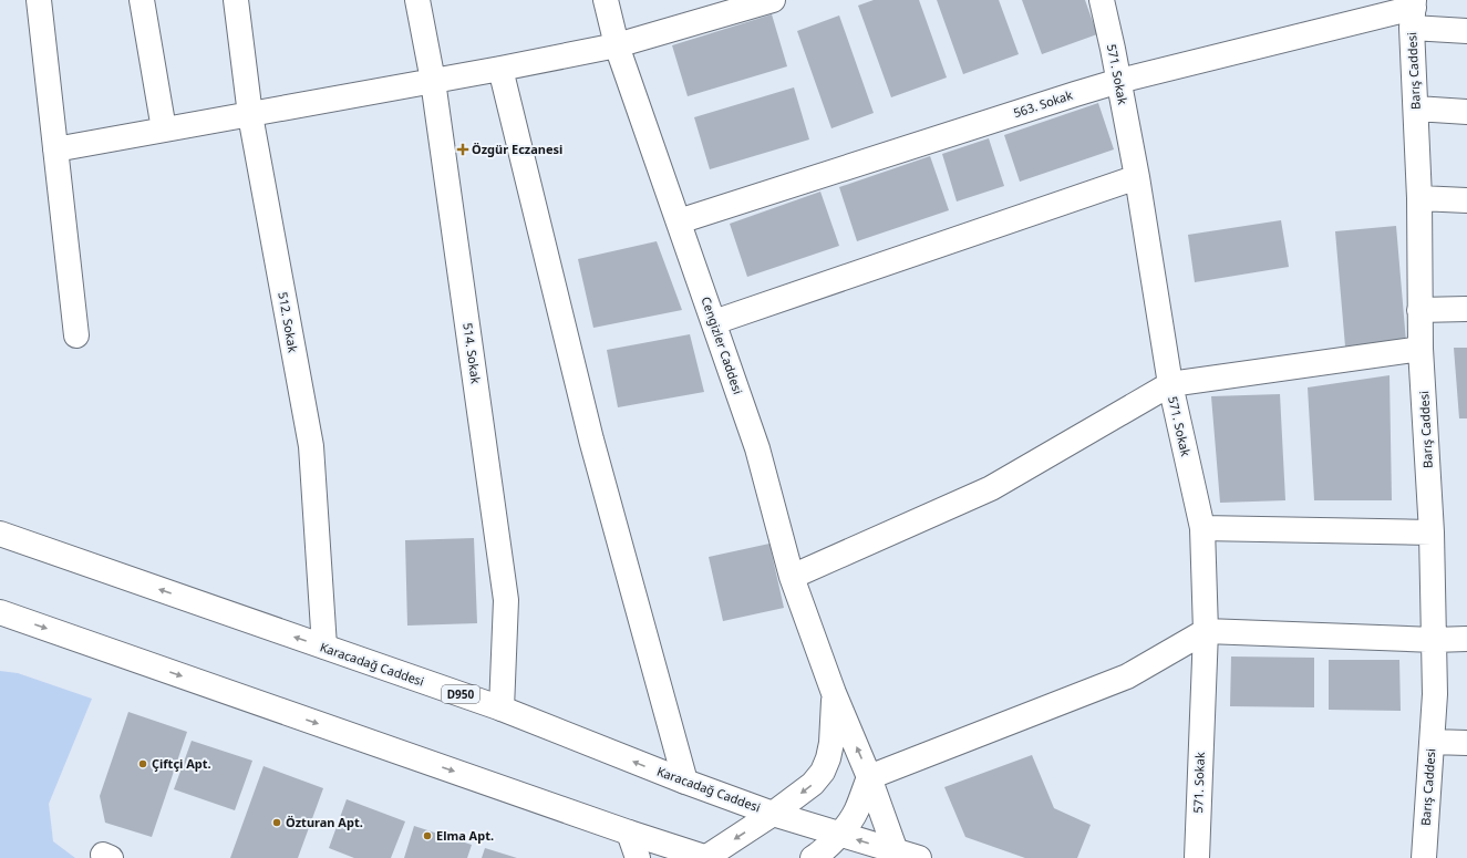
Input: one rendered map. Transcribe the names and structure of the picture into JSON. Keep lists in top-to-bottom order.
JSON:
{
  "streets": {
    "main road": [
      "Barış Caddesi",
      "571. Sokak",
      "563. Sokak",
      "512. Sokak",
      "Cengizler Caddesi",
      "514. Sokak",
      "Karacadağ Caddesi",
      "D950"
    ]
  },
  "crossings": [
    ["Barış Caddesi", "563. Sokak"],
    ["571. Sokak", "563. Sokak"],
    ["563. Sokak", "Cengizler Caddesi"],
    ["512. Sokak", "Karacadağ Caddesi"],
    ["Cengizler Caddesi", "Karacadağ Caddesi"],
    ["514. Sokak", "Karacadağ Caddesi"]
  ],
  "places": {
    "health": ["Özgür Eczanesi"],
    "other": ["Çiftçi Apt.", "Özturan Apt.", "Elma Apt."]
  }
}
